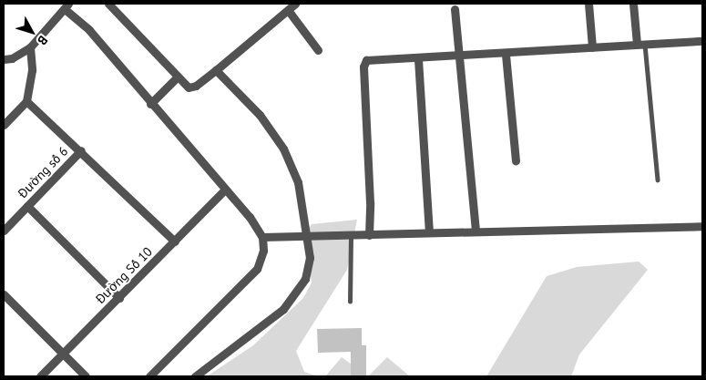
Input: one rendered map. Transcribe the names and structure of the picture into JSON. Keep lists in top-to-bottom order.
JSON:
{
  "streets": {
    "street": ["Đường số 6", "Đường Số 10"]
  },
  "north": "bottom right"
}
